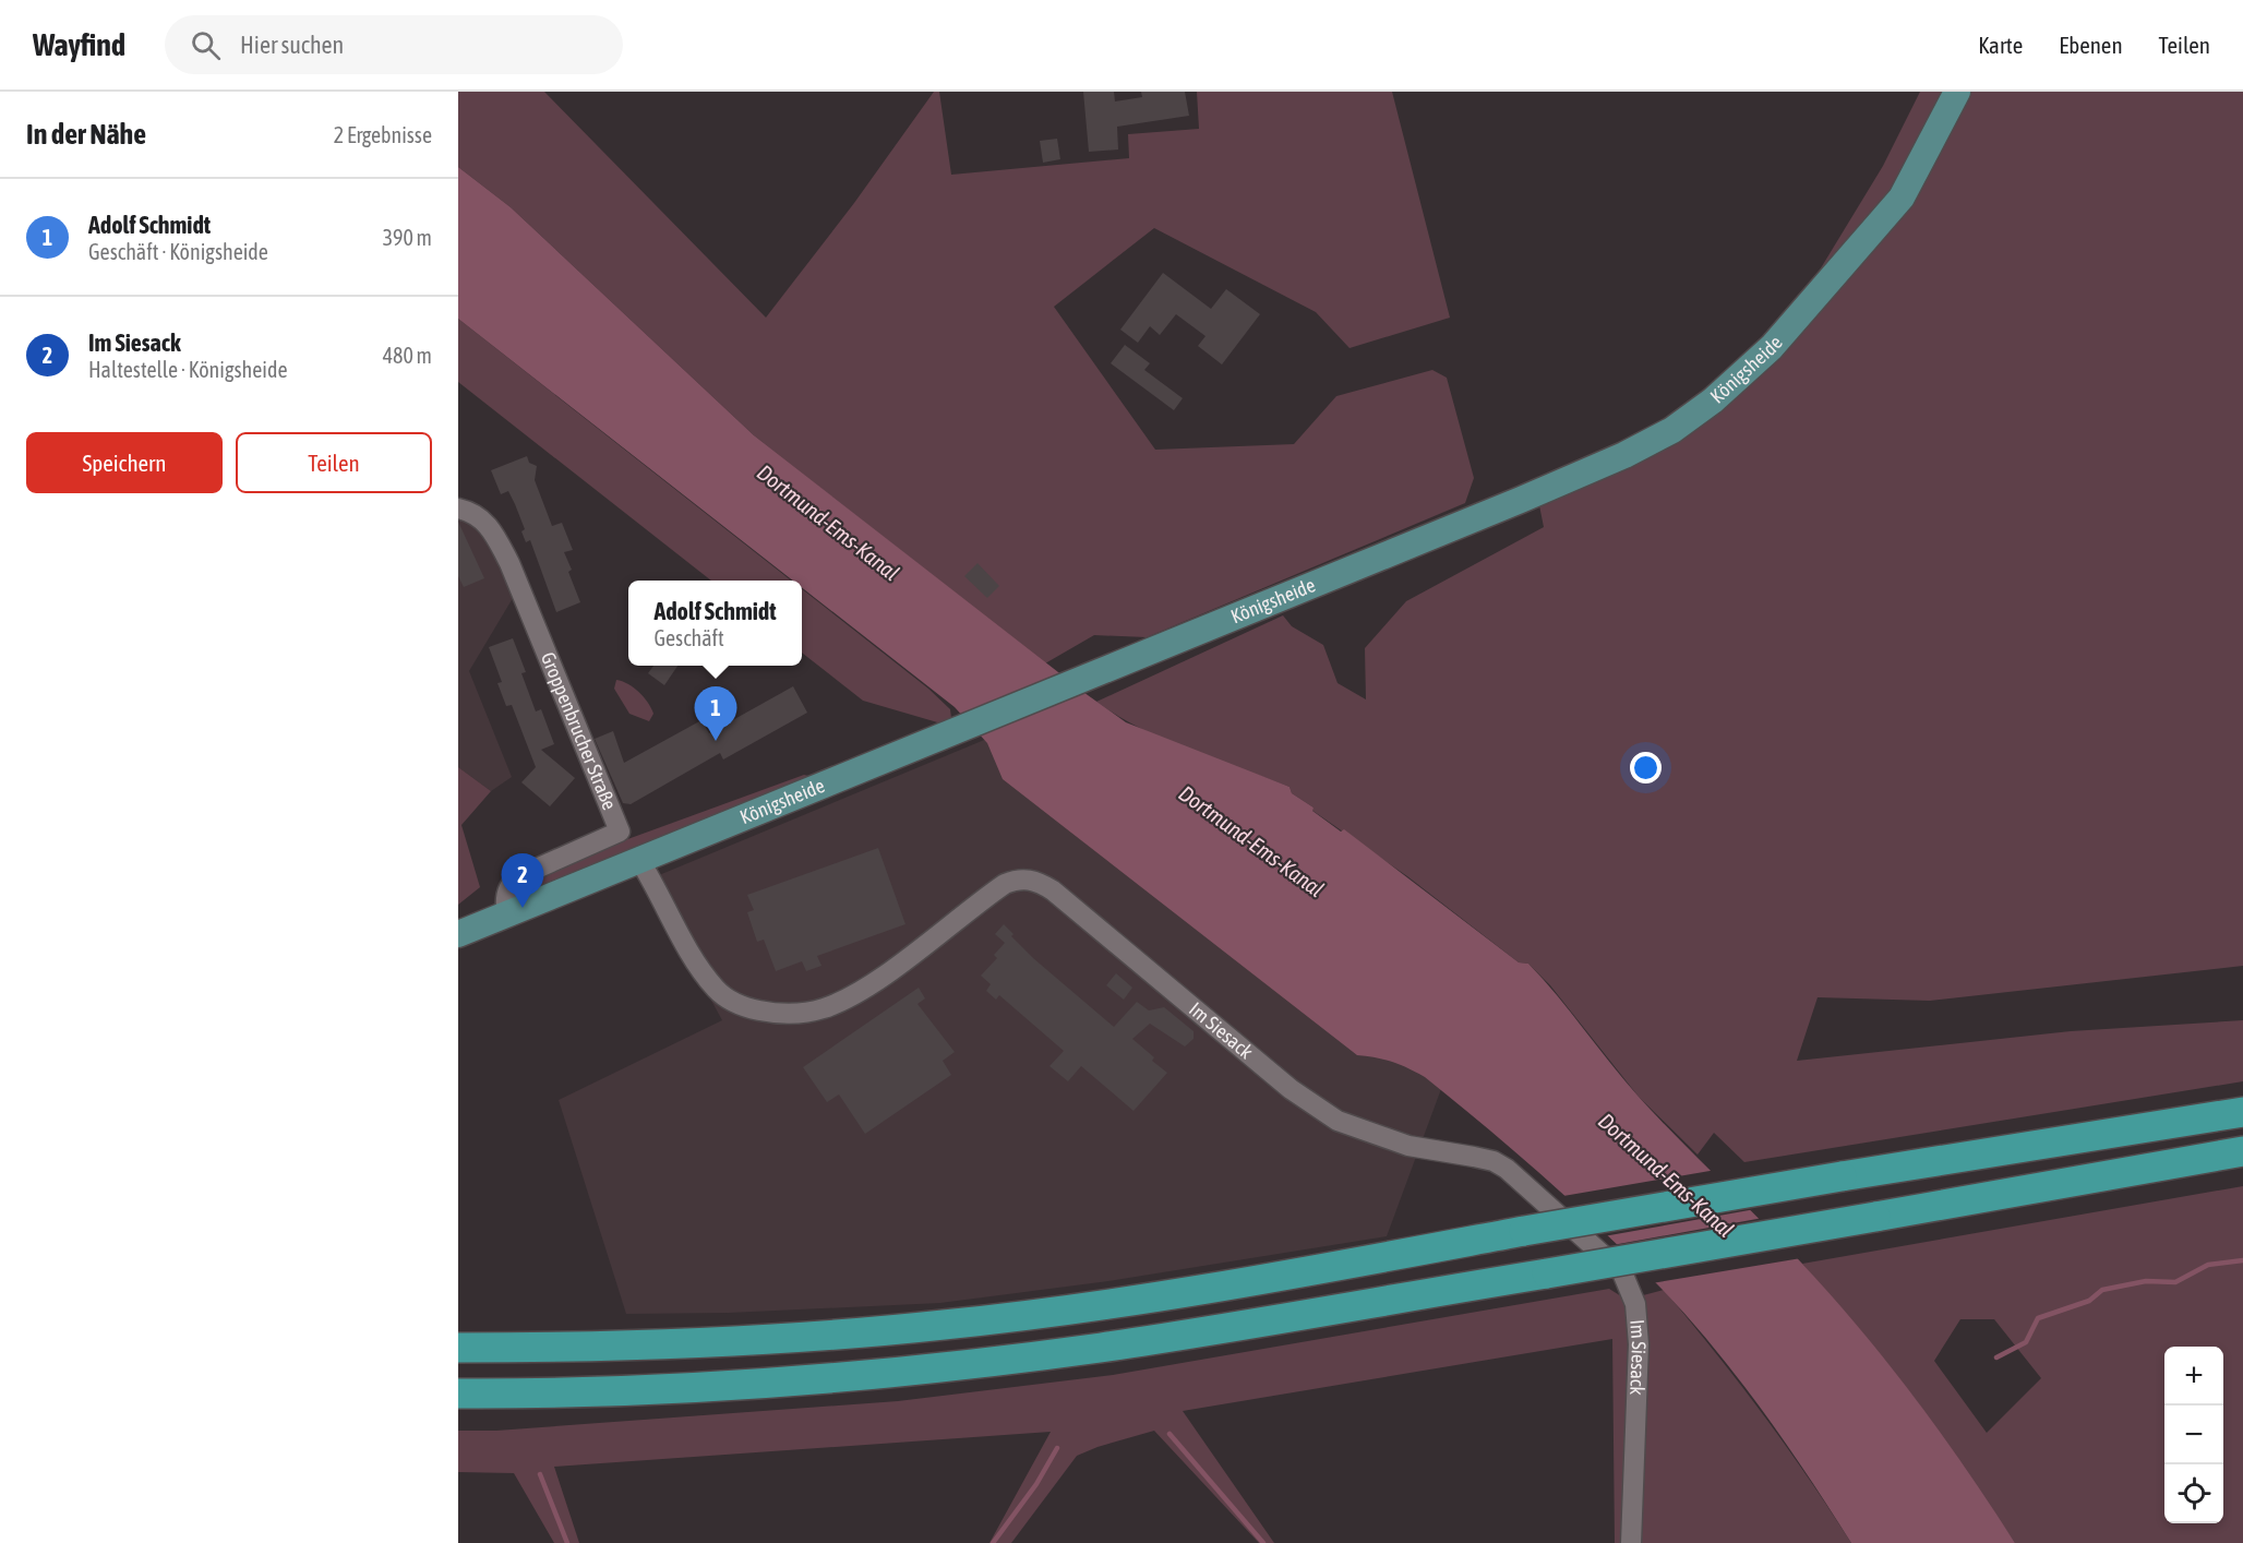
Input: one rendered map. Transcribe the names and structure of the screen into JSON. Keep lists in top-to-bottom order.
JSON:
{
  "streets": {
    "main road": ["Königsheide"],
    "street": ["Groppenbrucher Straße", "Im Siesack"]
  },
  "crossings": [
    ["Königsheide", "Groppenbrucher Straße"],
    ["Königsheide", "Im Siesack"]
  ],
  "water": ["Dortmund-Ems-Kanal"],
  "page": {
    "header": "Wayfind",
    "search": "Hier suchen",
    "nav": ["Karte", "Ebenen", "Teilen"],
    "heading": ["In der Nähe", "2 Ergebnisse"],
    "list": [
      {
        "mark": "1",
        "name": "Adolf Schmidt",
        "note": "Geschäft · Königsheide",
        "value": "390 m"
      },
      {
        "mark": "2",
        "name": "Im Siesack",
        "note": "Haltestelle · Königsheide",
        "value": "480 m"
      }
    ],
    "buttons": ["Speichern", "Teilen"],
    "popup": ["Adolf Schmidt", "Geschäft"],
    "pins": ["1", "2"],
    "map_buttons": ["+", "−"]
  }
}
